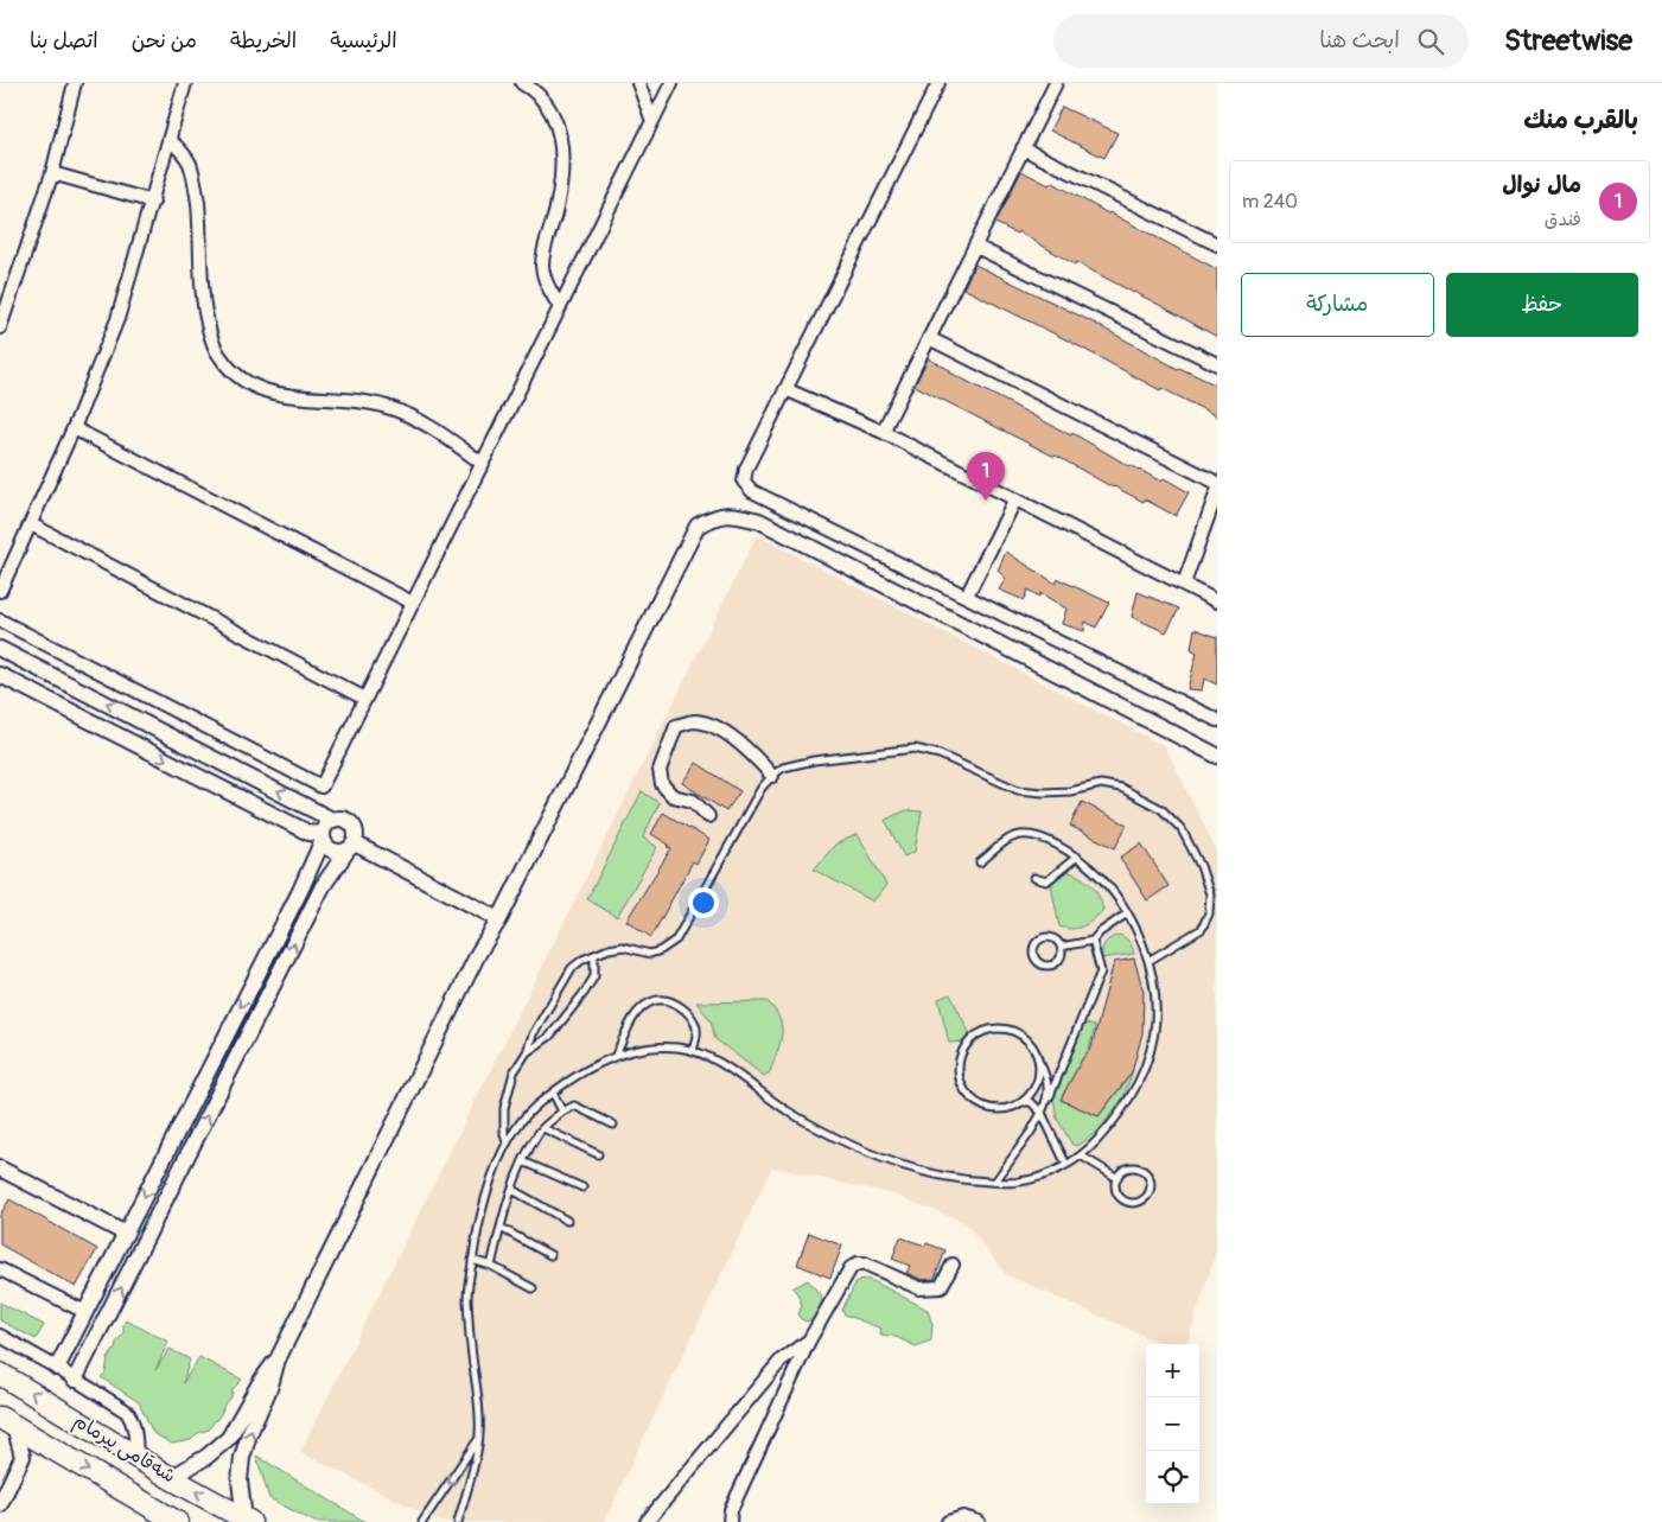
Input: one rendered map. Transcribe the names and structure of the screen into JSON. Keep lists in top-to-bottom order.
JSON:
{
  "streets": {
    "highway": ["شەقامی پیرمام"]
  },
  "page": {
    "header": "Streetwise",
    "search": "ابحث هنا",
    "nav": [
      "الرئيسية",
      "الخريطة",
      "من نحن",
      "اتصل بنا"
    ],
    "heading": "بالقرب منك",
    "list": [
      {
        "mark": "1",
        "name": "مال نوال",
        "note": "فندق",
        "value": "240 m"
      }
    ],
    "buttons": ["حفظ", "مشاركة"],
    "pins": "1",
    "map_buttons": ["+", "−"]
  }
}
